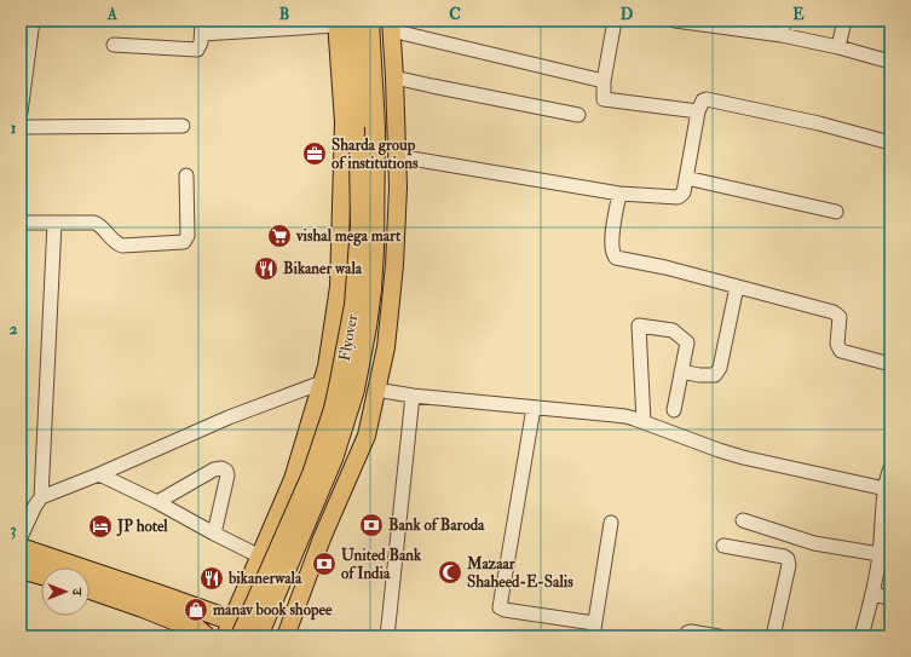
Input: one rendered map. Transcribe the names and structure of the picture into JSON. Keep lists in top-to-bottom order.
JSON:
{
  "streets": {
    "highway": ["Flyover"]
  },
  "places": {
    "office": ["Sharda group of institutions"],
    "supermarket": ["vishal mega mart"],
    "restaurant": ["Bikaner wala", "bikanerwala"],
    "bank": ["Bank of Baroda", "United Bank of India"],
    "hotel": ["JP hotel"],
    "mosque": ["Mazaar Shaheed-E-Salis"],
    "shop": ["manav book shopee"]
  },
  "north": "right",
  "grid": {
    "columns": [
      "A",
      "B",
      "C",
      "D",
      "E"
    ],
    "rows": ["1", "2", "3"]
  }
}
